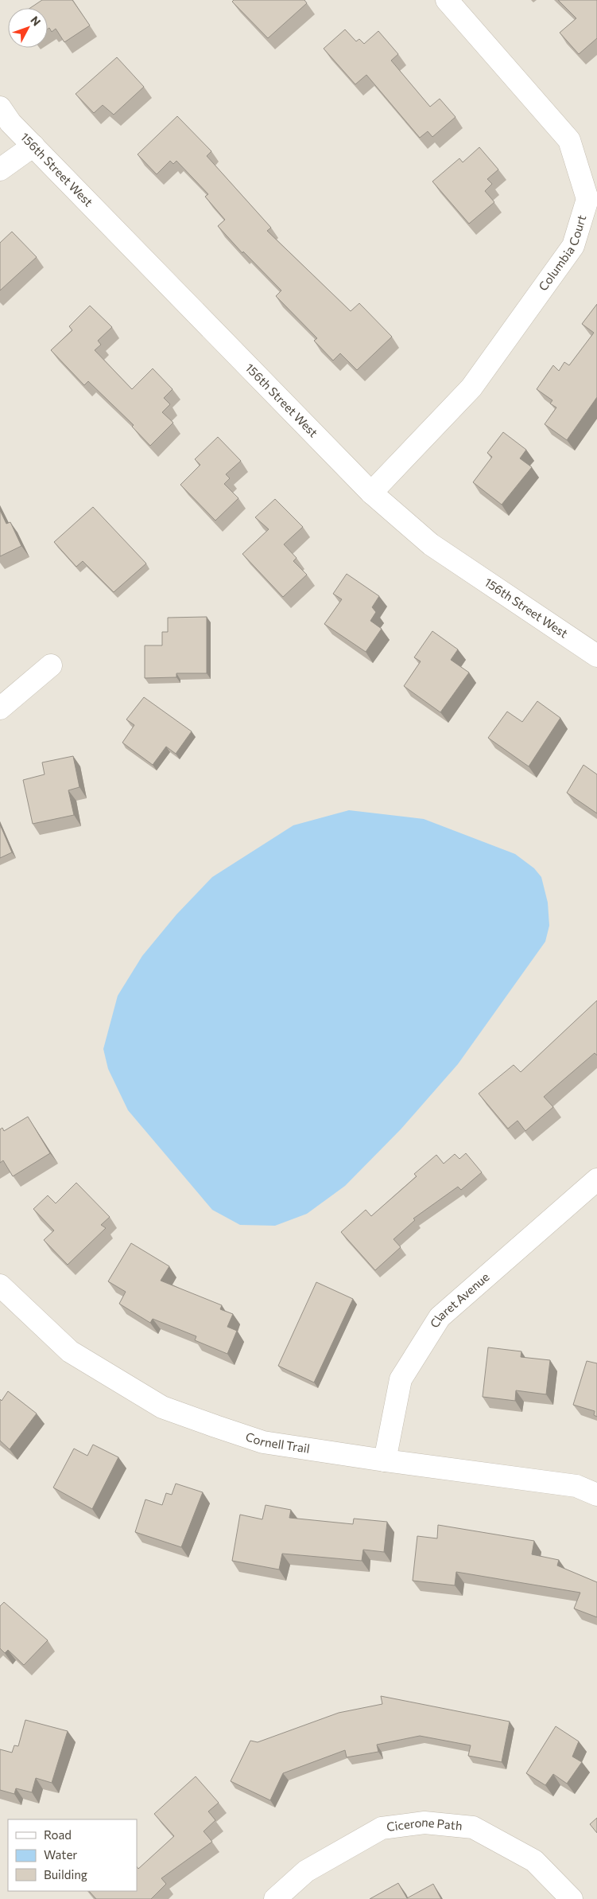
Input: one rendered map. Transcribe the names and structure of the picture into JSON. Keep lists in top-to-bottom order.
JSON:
{
  "streets": {
    "street": [
      "156th Street West",
      "Columbia Court",
      "Claret Avenue",
      "Cornell Trail",
      "Cicerone Path"
    ]
  },
  "crossings": [
    ["156th Street West", "Columbia Court"],
    ["Claret Avenue", "Cornell Trail"]
  ],
  "legend": ["Road", "Water", "Building"],
  "north": "top right"
}
